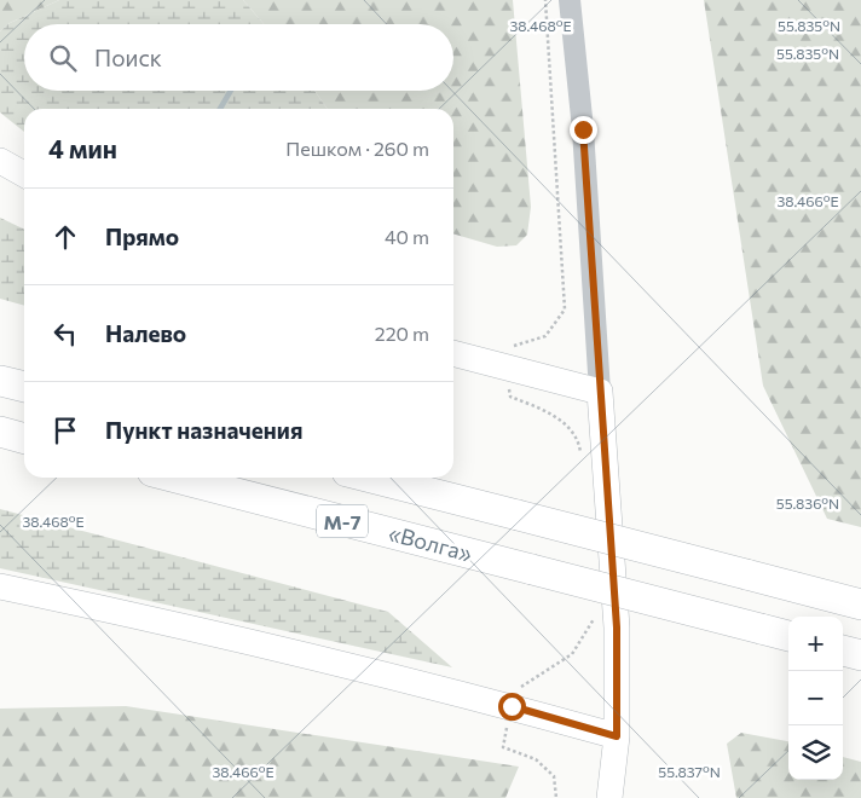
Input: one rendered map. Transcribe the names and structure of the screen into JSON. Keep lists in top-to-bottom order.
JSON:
{
  "streets": {
    "highway": ["М-7", "«Волга»"]
  },
  "page": {
    "search": "Поиск",
    "heading": ["4 мин", "Пешком · 260 m"],
    "list": [
      ["Прямо", "40 m"],
      ["Налево", "220 m"],
      "Пункт назначения"
    ],
    "map_buttons": ["+", "−"]
  },
  "coordinates": [
    "38.468°E",
    "55.835°N",
    "38.466°E",
    "55.836°N",
    "55.837°N"
  ]
}
